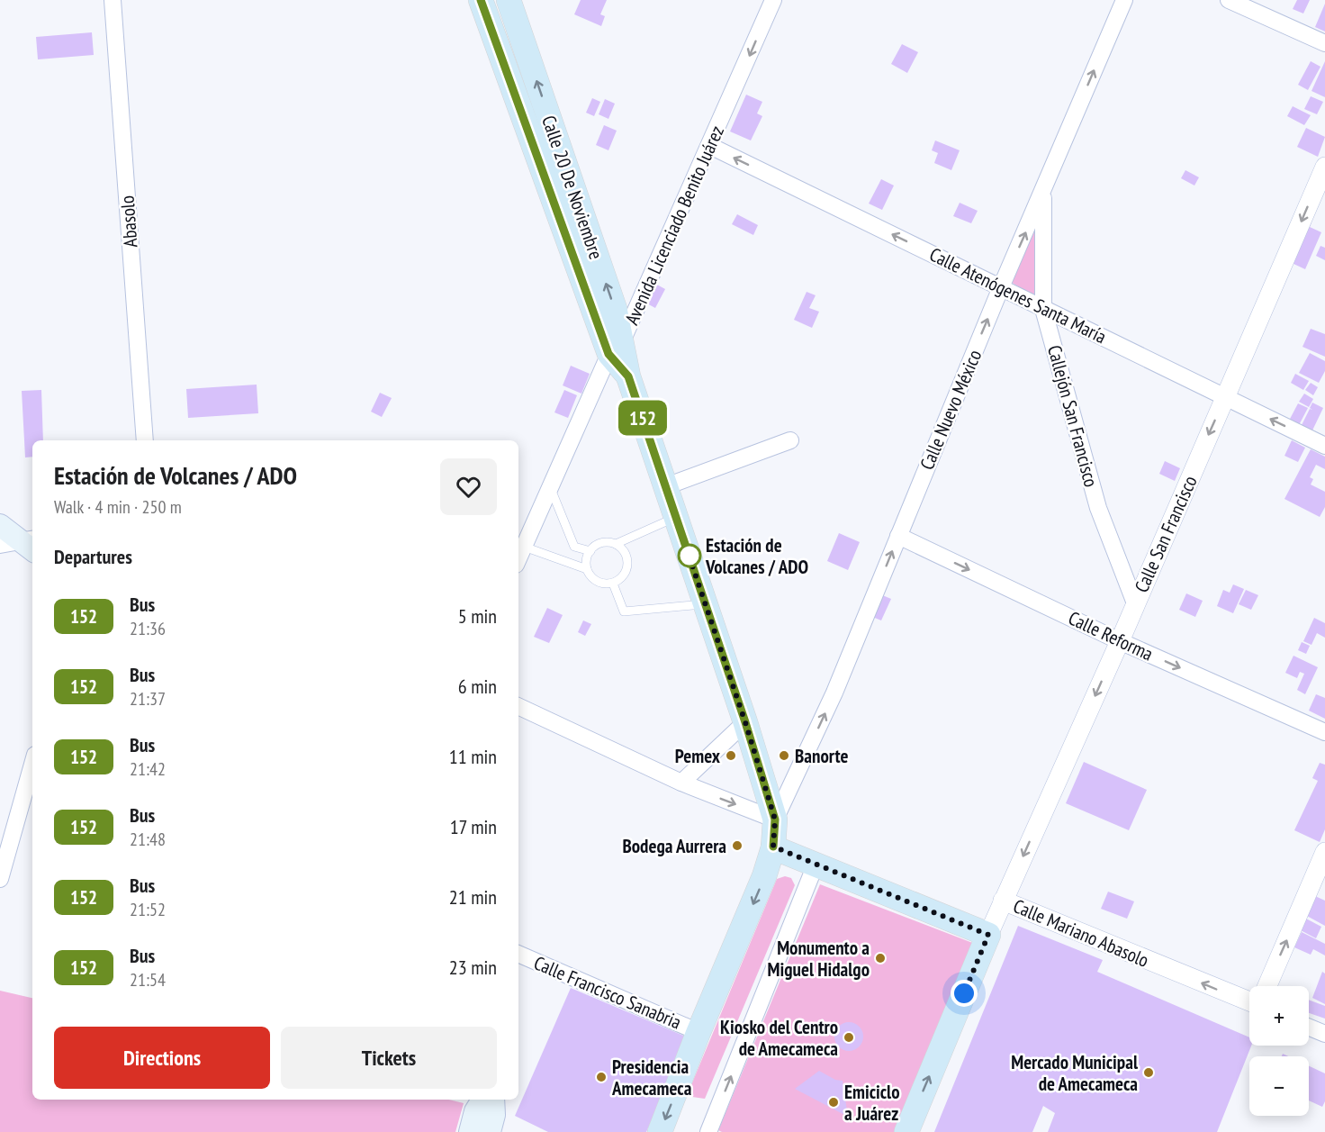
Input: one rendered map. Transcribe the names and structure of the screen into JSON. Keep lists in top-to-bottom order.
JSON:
{
  "streets": {
    "main road": ["Calle 20 De Noviembre"],
    "street": [
      "Abasolo",
      "Avenida Licenciado Benito Juárez",
      "Calle Atenógenes Santa María",
      "Calle Nuevo México",
      "Callejón San Francisco",
      "Calle San Francisco",
      "Calle Reforma",
      "Calle Mariano Abasolo",
      "Calle Francisco Sanabria"
    ]
  },
  "crossings": [
    ["Calle 20 De Noviembre", "Avenida Licenciado Benito Juárez"],
    ["Calle 20 De Noviembre", "Calle Nuevo México"],
    ["Calle 20 De Noviembre", "Calle Francisco Sanabria"],
    ["Avenida Licenciado Benito Juárez", "Calle Atenógenes Santa María"],
    ["Calle Atenógenes Santa María", "Calle Nuevo México"],
    ["Calle Atenógenes Santa María", "Callejón San Francisco"],
    ["Calle Atenógenes Santa María", "Calle San Francisco"],
    ["Calle Nuevo México", "Callejón San Francisco"],
    ["Calle Nuevo México", "Calle Reforma"],
    ["Callejón San Francisco", "Calle San Francisco"],
    ["Calle San Francisco", "Calle Reforma"],
    ["Calle San Francisco", "Calle Mariano Abasolo"]
  ],
  "one_way": [
    "Calle Atenógenes Santa María",
    "Calle Nuevo México",
    "Calle San Francisco",
    "Calle Reforma",
    "Calle Mariano Abasolo"
  ],
  "places": [
    "Estación de Volcanes / ADO",
    "Pemex",
    "Banorte",
    "Bodega Aurrera",
    "Monumento a Miguel Hidalgo",
    "Kiosko del Centro de Amecameca",
    "Mercado Municipal de Amecameca",
    "Presidencia Amecameca",
    "Emiciclo a Juárez"
  ],
  "lines": ["bus line 152"],
  "page": {
    "on_map": "152",
    "heading": [
      ["Estación de Volcanes / ADO", "Walk · 4 min · 250 m"],
      "Departures"
    ],
    "list": [
      {
        "mark": "152",
        "name": "Bus",
        "note": "21:36",
        "value": "5 min"
      },
      {
        "mark": "152",
        "name": "Bus",
        "note": "21:37",
        "value": "6 min"
      },
      {
        "mark": "152",
        "name": "Bus",
        "note": "21:42",
        "value": "11 min"
      },
      {
        "mark": "152",
        "name": "Bus",
        "note": "21:48",
        "value": "17 min"
      },
      {
        "mark": "152",
        "name": "Bus",
        "note": "21:52",
        "value": "21 min"
      },
      {
        "mark": "152",
        "name": "Bus",
        "note": "21:54",
        "value": "23 min"
      }
    ],
    "map_buttons": ["+", "−"],
    "buttons": ["Directions", "Tickets"]
  }
}
